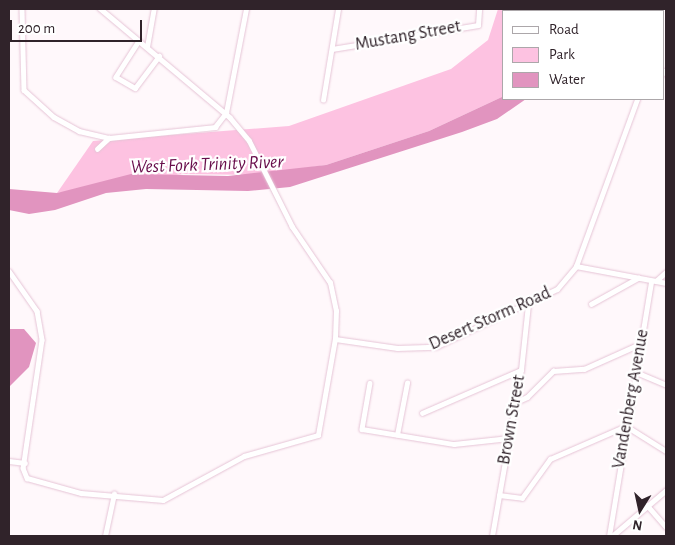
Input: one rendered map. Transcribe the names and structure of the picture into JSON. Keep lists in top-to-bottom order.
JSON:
{
  "streets": {
    "street": [
      "Mustang Street",
      "Desert Storm Road",
      "Vandenberg Avenue",
      "Brown Street"
    ]
  },
  "crossings": [
    ["Desert Storm Road", "Brown Street"]
  ],
  "water": ["West Fork Trinity River"],
  "legend": ["Road", "Park", "Water"],
  "scale_bar": "200 m",
  "north": "bottom"
}
